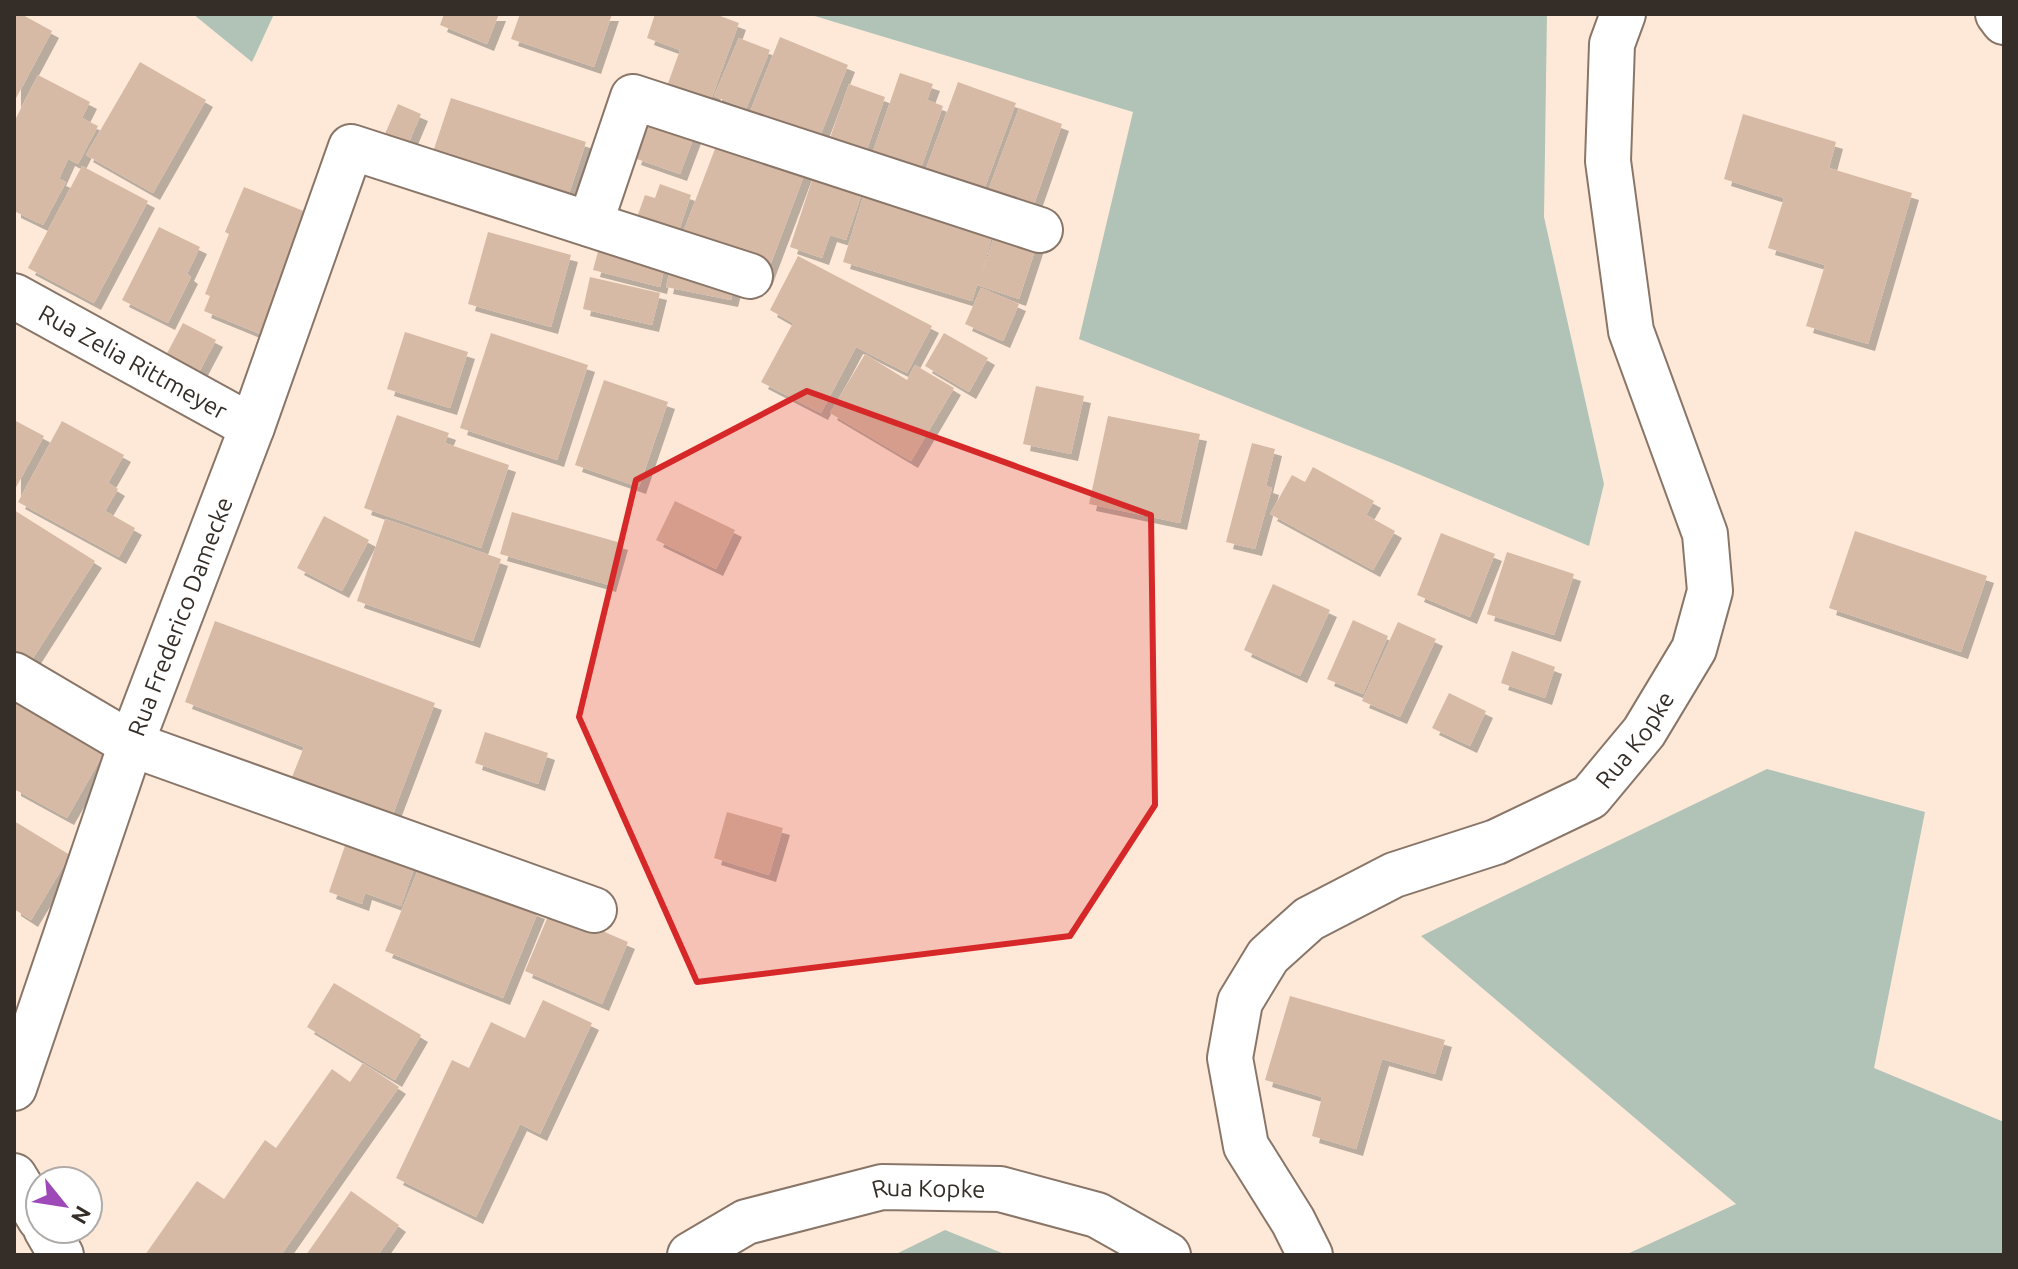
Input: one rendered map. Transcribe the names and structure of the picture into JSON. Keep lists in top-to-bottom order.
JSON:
{
  "streets": {
    "street": ["Rua Zelia Rittmeyer", "Rua Frederico Damecke", "Rua Kopke"]
  },
  "crossings": [
    ["Rua Zelia Rittmeyer", "Rua Frederico Damecke"]
  ],
  "north": "bottom right"
}
